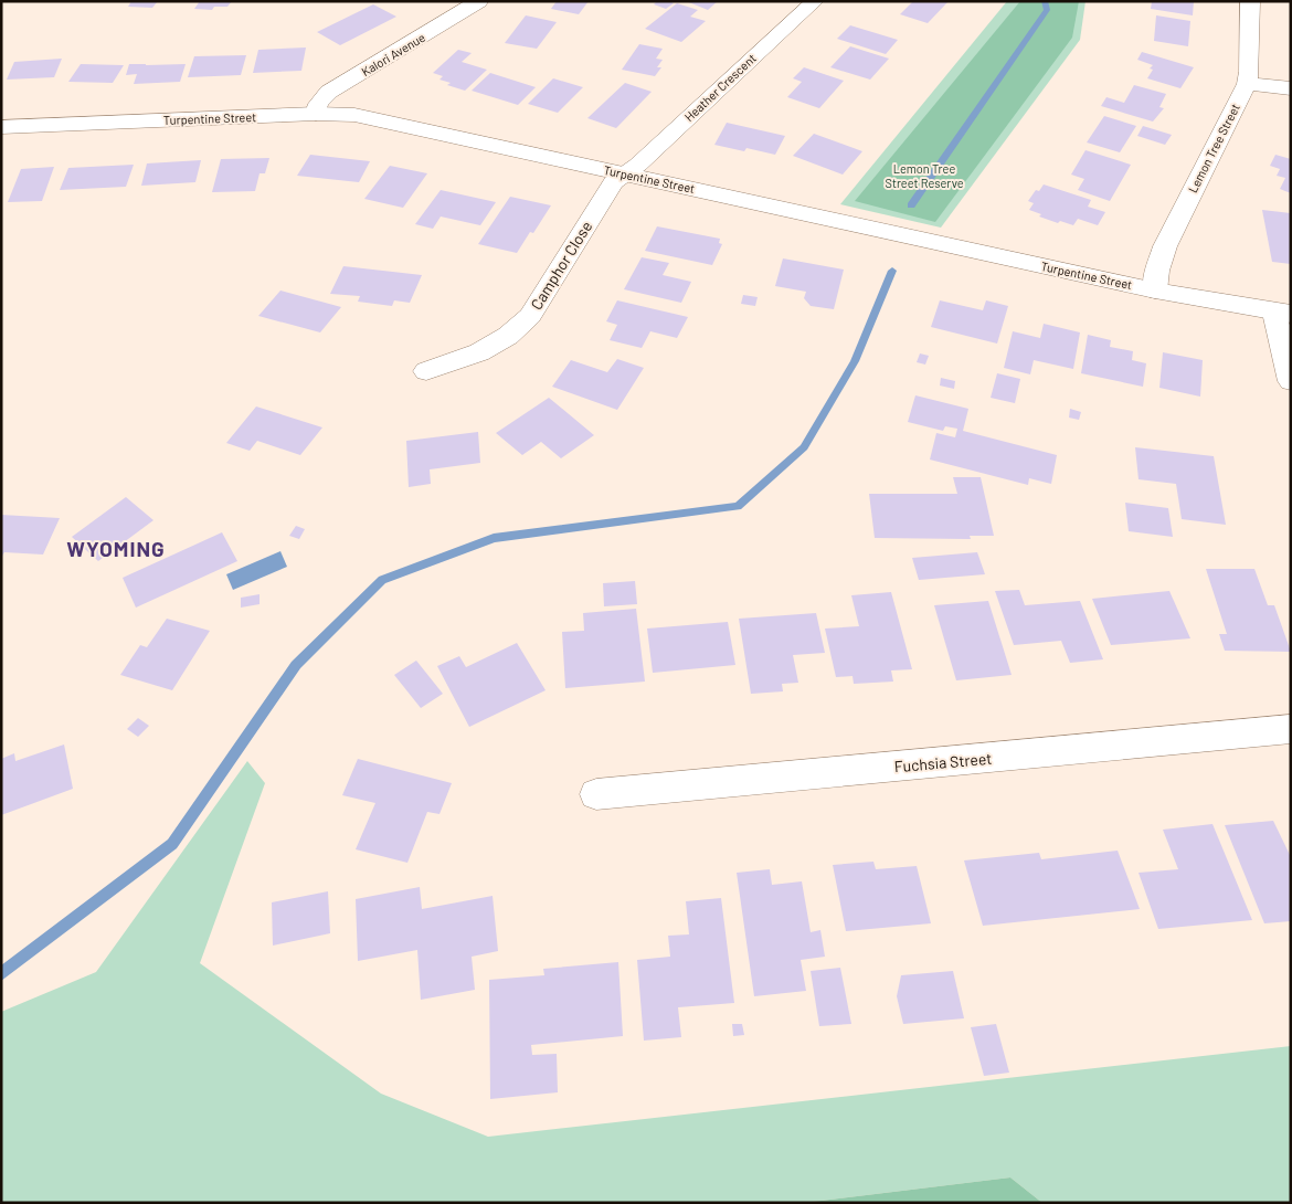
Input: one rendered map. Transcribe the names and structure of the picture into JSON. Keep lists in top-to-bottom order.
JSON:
{
  "streets": {
    "street": [
      "Kalori Avenue",
      "Heather Crescent",
      "Turpentine Street",
      "Lemon Tree Street",
      "Camphor Close",
      "Fuchsia Street"
    ]
  },
  "crossings": [
    ["Kalori Avenue", "Turpentine Street"],
    ["Heather Crescent", "Turpentine Street"],
    ["Heather Crescent", "Camphor Close"],
    ["Turpentine Street", "Lemon Tree Street"],
    ["Turpentine Street", "Camphor Close"]
  ],
  "districts": ["WYOMING"],
  "parks": ["Lemon Tree Street Reserve"]
}
